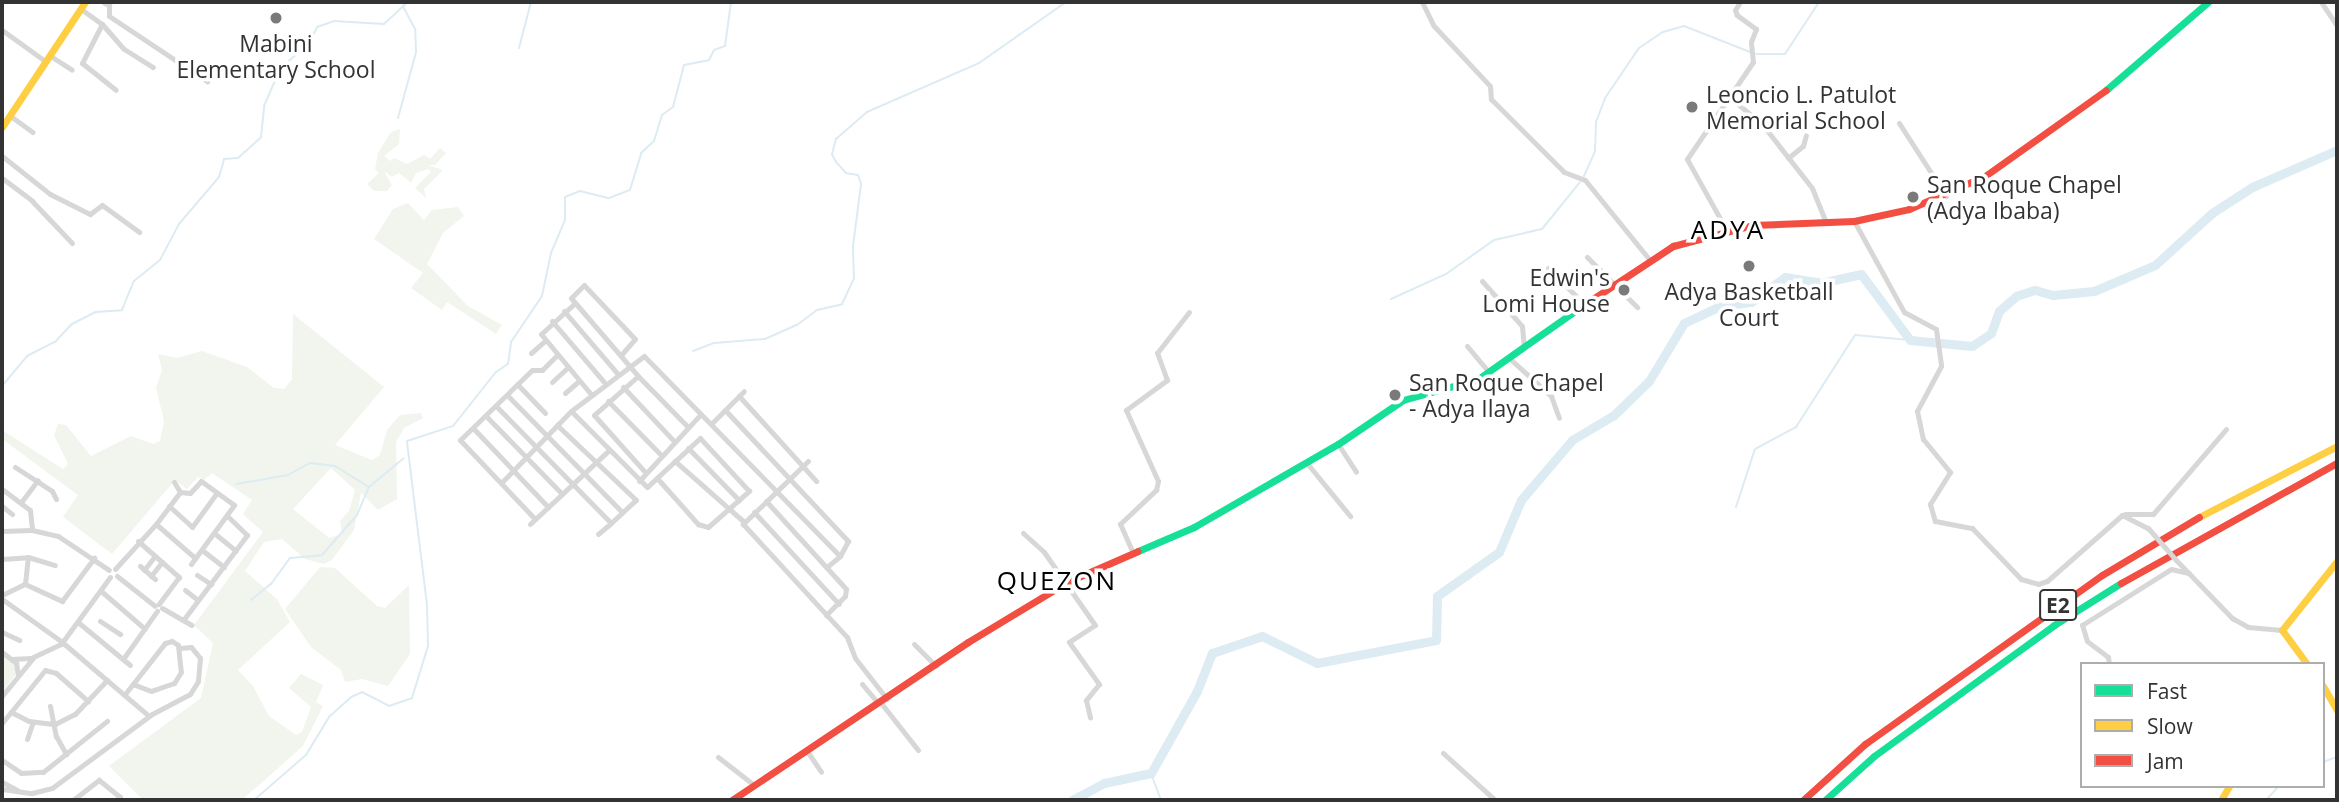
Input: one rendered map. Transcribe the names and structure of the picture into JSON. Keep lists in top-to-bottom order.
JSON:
{
  "streets": {
    "main road": ["E2"]
  },
  "districts": ["ADYA", "QUEZON"],
  "places": [
    "Mabini Elementary School",
    "Leoncio L. Patulot Memorial School",
    "San Roque Chapel (Adya Ibaba)",
    "Adya Basketball Court",
    "Edwin's Lomi House",
    "San Roque Chapel - Adya Ilaya"
  ],
  "legend": ["Fast", "Slow", "Jam"]
}
